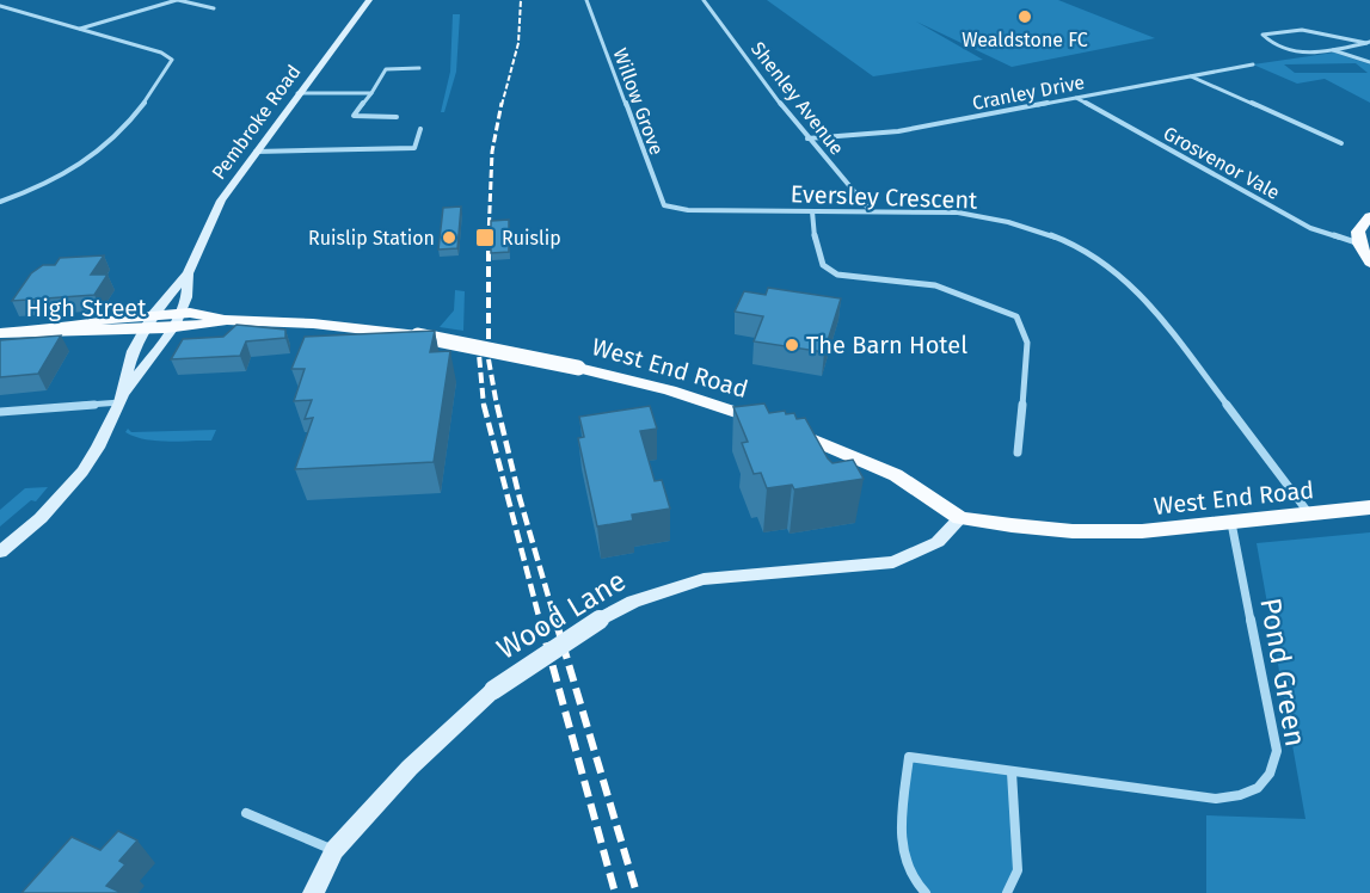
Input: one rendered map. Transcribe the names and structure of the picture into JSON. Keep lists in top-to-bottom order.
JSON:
{
  "streets": {
    "main road": ["High Street", "West End Road"],
    "street": [
      "Cranley Drive",
      "Shenley Avenue",
      "Willow Grove",
      "Pembroke Road",
      "Grosvenor Vale",
      "Eversley Crescent",
      "Wood Lane",
      "Pond Green"
    ]
  },
  "crossings": [
    ["Cranley Drive", "Shenley Avenue"],
    ["Cranley Drive", "Grosvenor Vale"],
    ["Shenley Avenue", "Eversley Crescent"],
    ["Willow Grove", "Eversley Crescent"],
    ["Pembroke Road", "High Street"],
    ["Pembroke Road", "West End Road"],
    ["Eversley Crescent", "West End Road"],
    ["High Street", "West End Road"],
    ["West End Road", "Wood Lane"],
    ["West End Road", "Pond Green"]
  ],
  "places": {
    "other": ["Wealdstone FC", "Ruislip Station", "The Barn Hotel"],
    "transit": ["Ruislip"]
  }
}
